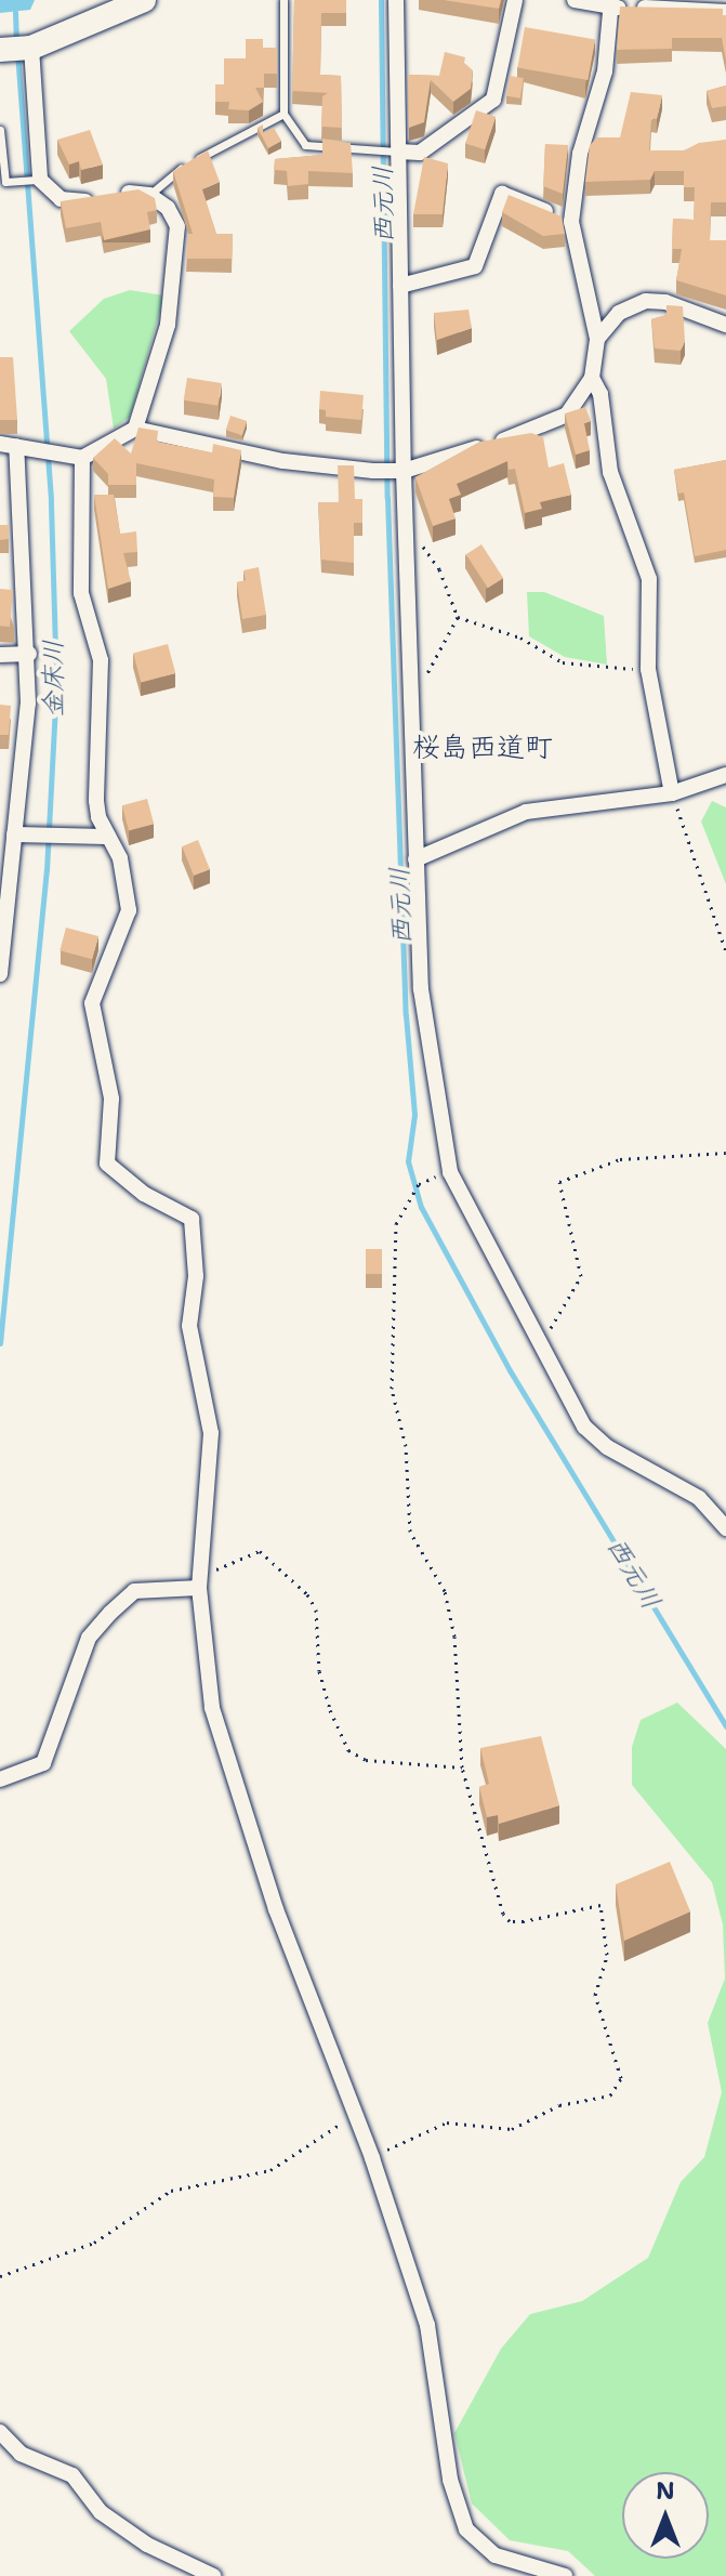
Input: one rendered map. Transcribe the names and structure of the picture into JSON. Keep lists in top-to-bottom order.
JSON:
{
  "districts": ["桜島西道町"],
  "water": ["西元川", "金床川"],
  "north": "top"
}
